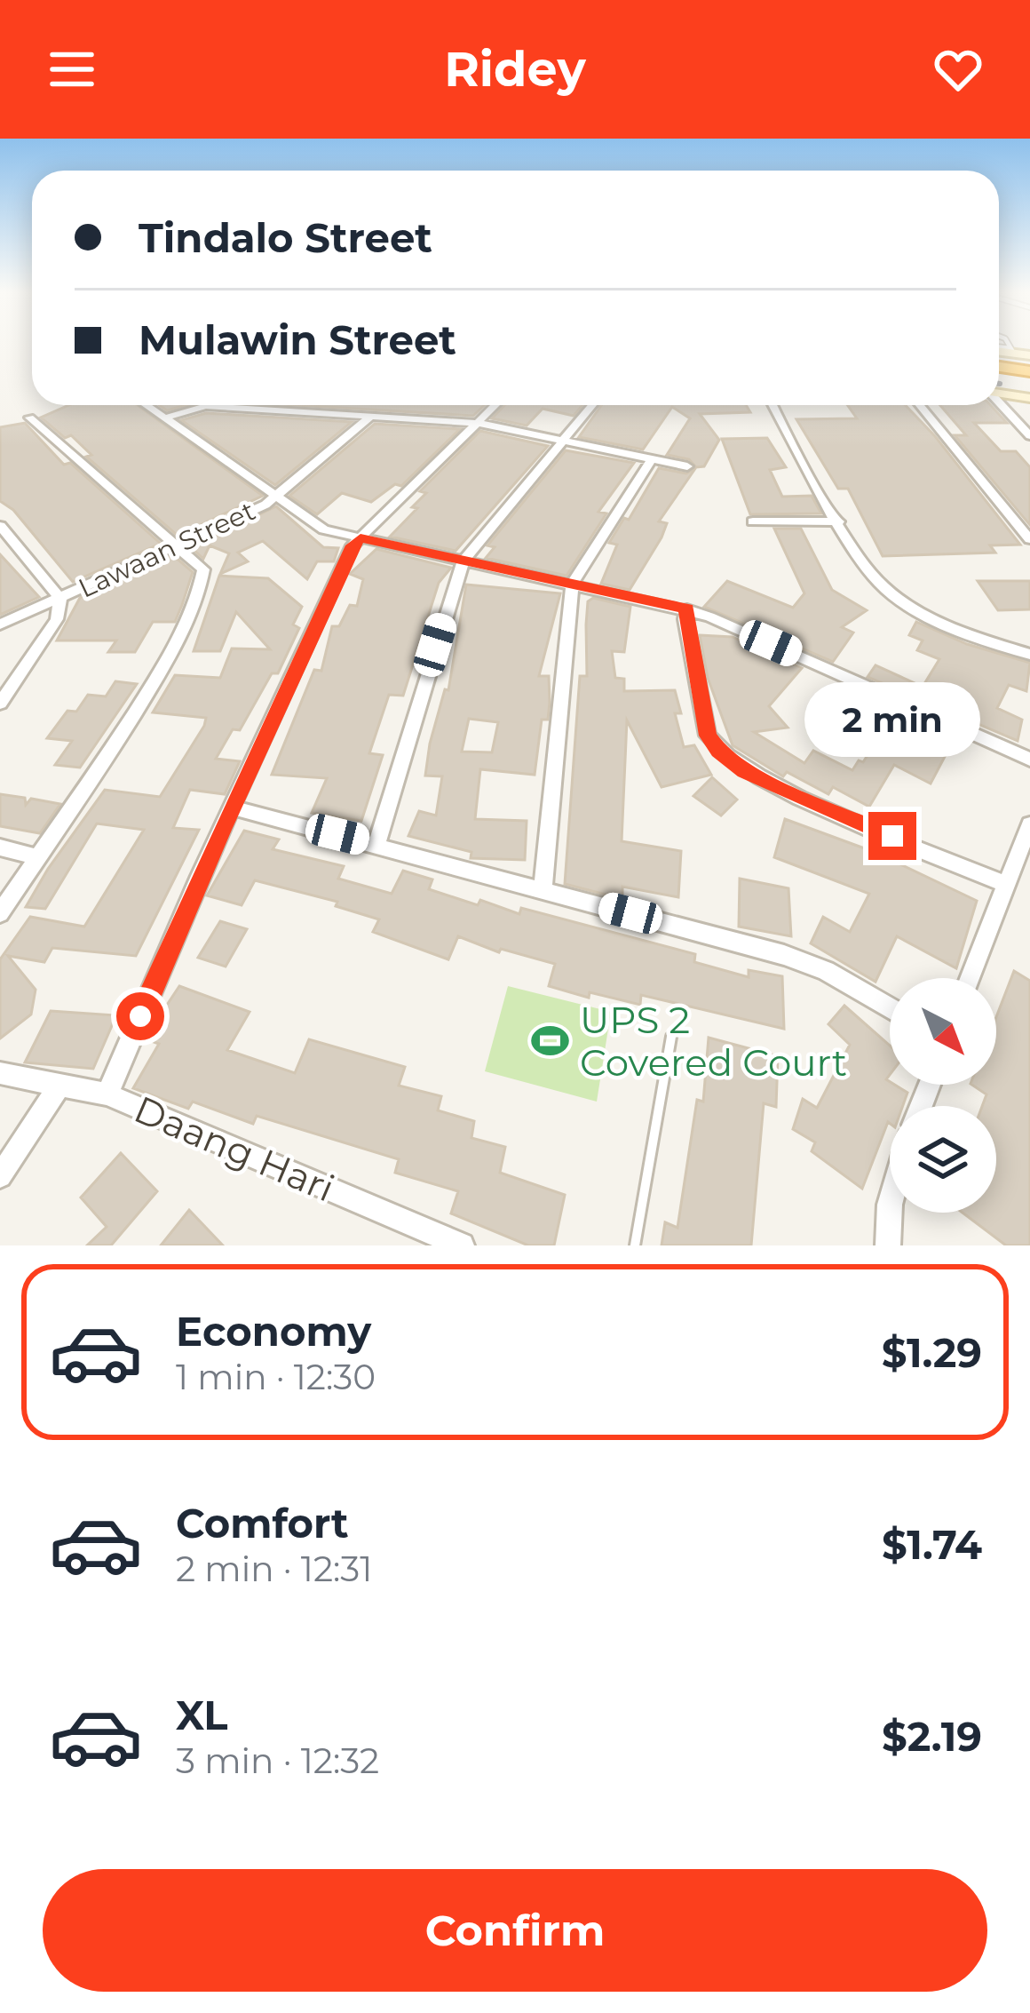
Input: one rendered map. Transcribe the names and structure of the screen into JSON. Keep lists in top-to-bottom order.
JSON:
{
  "streets": {
    "street": ["Lawaan Street", "Daang Hari"]
  },
  "places": {
    "sports": ["UPS 2 Covered Court"]
  },
  "north": "bottom right",
  "page": {
    "header": "Ridey",
    "banner": ["Tindalo Street", "Mulawin Street"],
    "bubble": "2 min",
    "list": [
      {
        "name": "Economy",
        "note": "1 min · 12:30",
        "value": "$1.29"
      },
      {
        "name": "Comfort",
        "note": "2 min · 12:31",
        "value": "$1.74"
      },
      {
        "name": "XL",
        "note": "3 min · 12:32",
        "value": "$2.19"
      }
    ],
    "buttons": "Confirm"
  }
}
